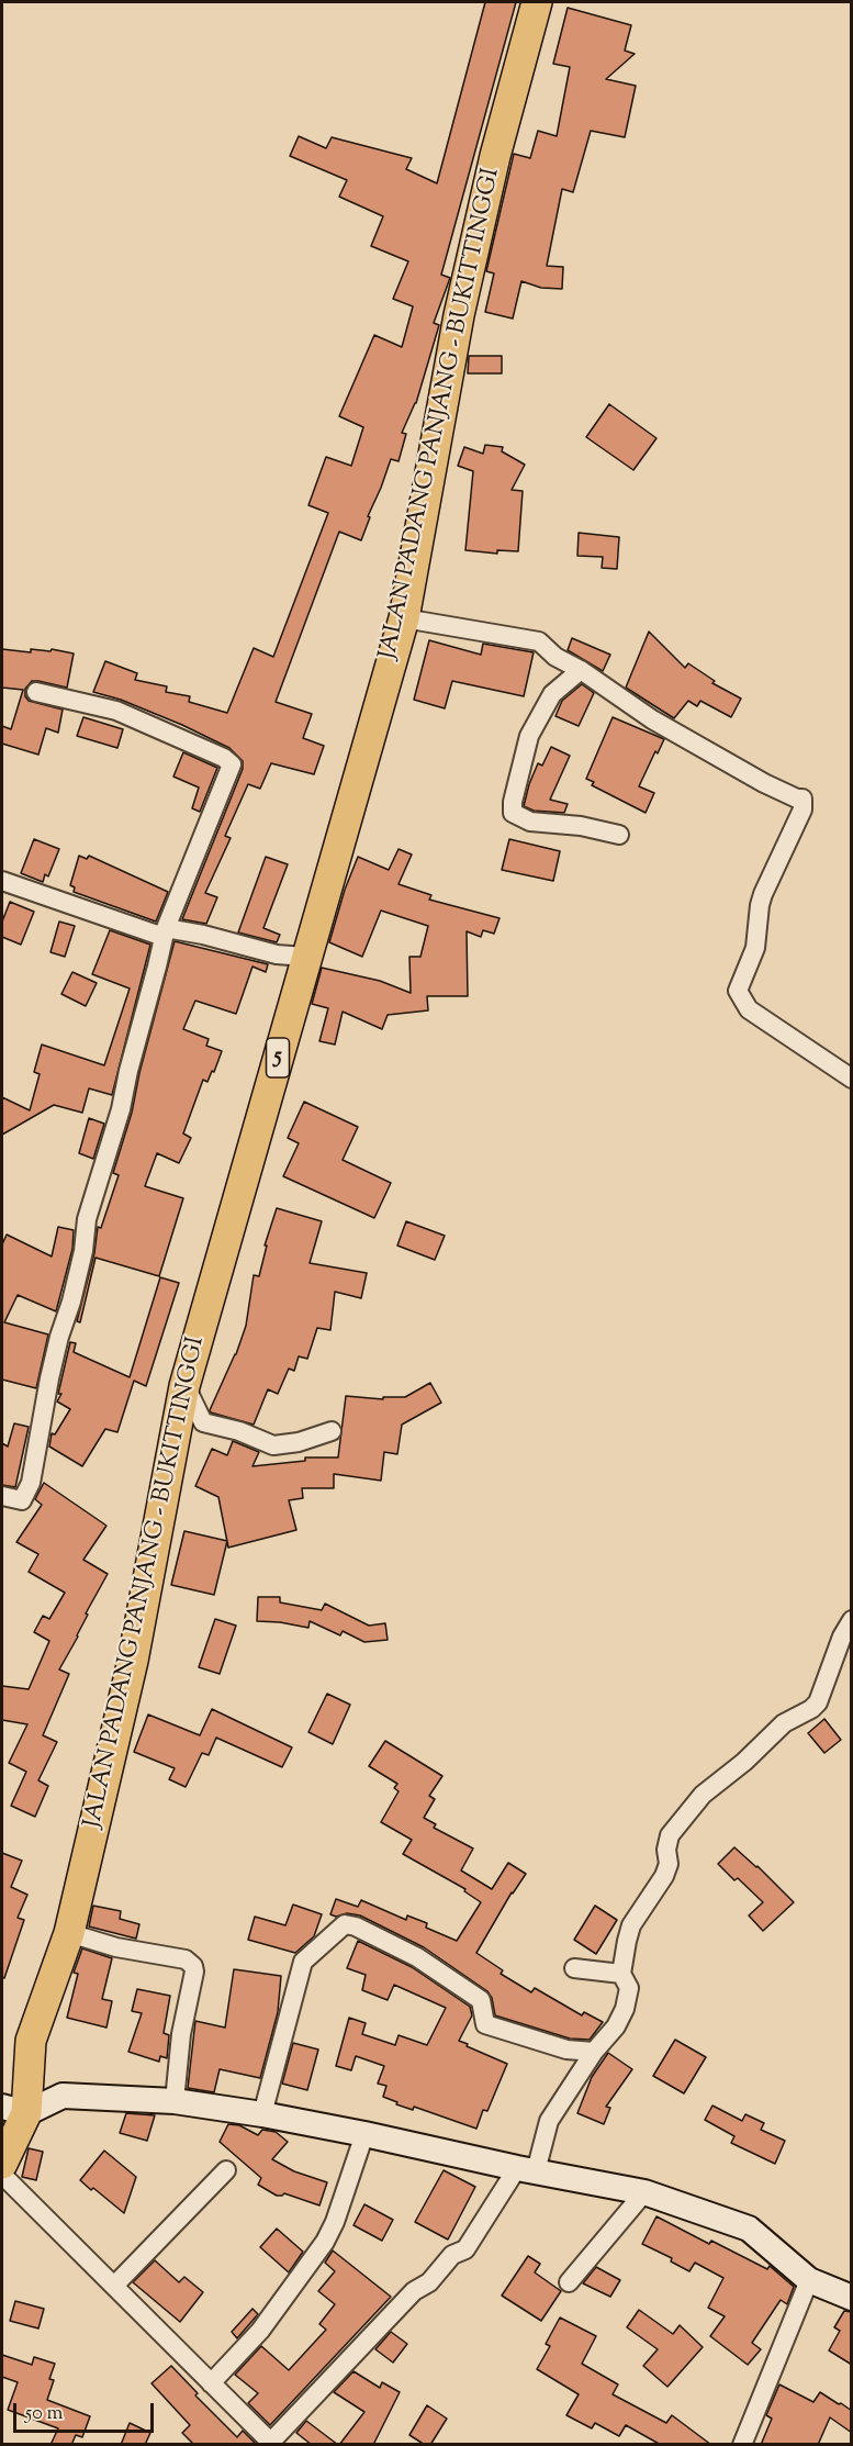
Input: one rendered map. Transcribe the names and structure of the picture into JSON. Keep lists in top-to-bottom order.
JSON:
{
  "streets": {
    "highway": ["JALAN PADANG PANJANG - BUKITTINGGI", "5"]
  },
  "scale_bar": "50 m"
}
